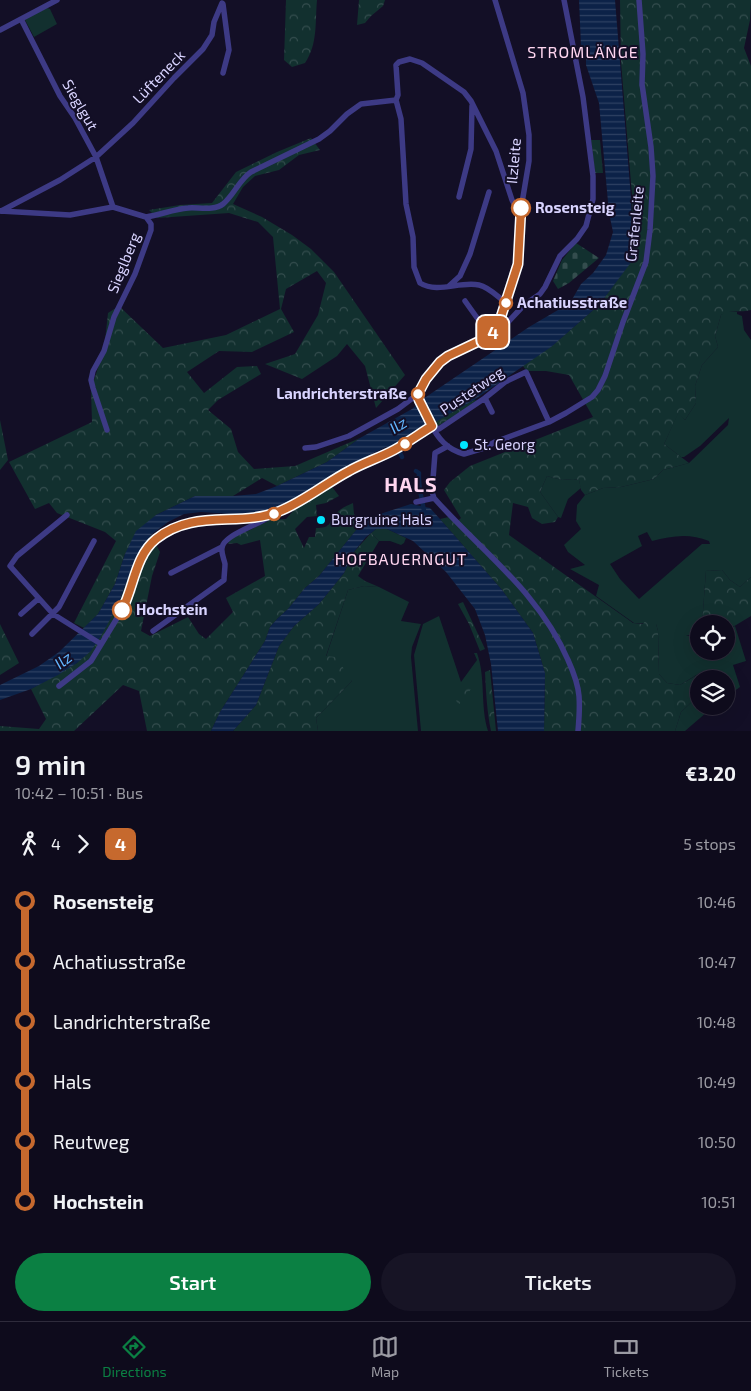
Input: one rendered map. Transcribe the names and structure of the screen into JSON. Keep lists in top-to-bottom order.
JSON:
{
  "streets": {
    "street": [
      "Lüfteneck",
      "Sieglgut",
      "Ilzleite",
      "Grafenleite",
      "Sieglberg",
      "Pustetweg"
    ]
  },
  "crossings": [
    ["Lüfteneck", "Sieglgut"],
    ["Sieglgut", "Sieglberg"],
    ["Grafenleite", "Pustetweg"]
  ],
  "districts": ["STROMLÄNGE", "HALS", "HOFBAUERNGUT"],
  "water": ["Ilz"],
  "places": [
    "Rosensteig",
    "Achatiusstraße",
    "Landrichterstraße",
    "St. Georg",
    "Burgruine Hals",
    "Hochstein"
  ],
  "lines": ["bus line 4"],
  "page": {
    "on_map": "4",
    "heading": ["9 min", "10:42 – 10:51 · Bus", "€3.20"],
    "legs": ["4", "4", "5 stops"],
    "list": [
      {
        "name": "Rosensteig",
        "value": "10:46"
      },
      {
        "name": "Achatiusstraße",
        "value": "10:47"
      },
      {
        "name": "Landrichterstraße",
        "value": "10:48"
      },
      {
        "name": "Hals",
        "value": "10:49"
      },
      {
        "name": "Reutweg",
        "value": "10:50"
      },
      {
        "name": "Hochstein",
        "value": "10:51"
      }
    ],
    "buttons": ["Start", "Tickets"],
    "tabs": ["Directions", "Map", "Tickets"]
  }
}
